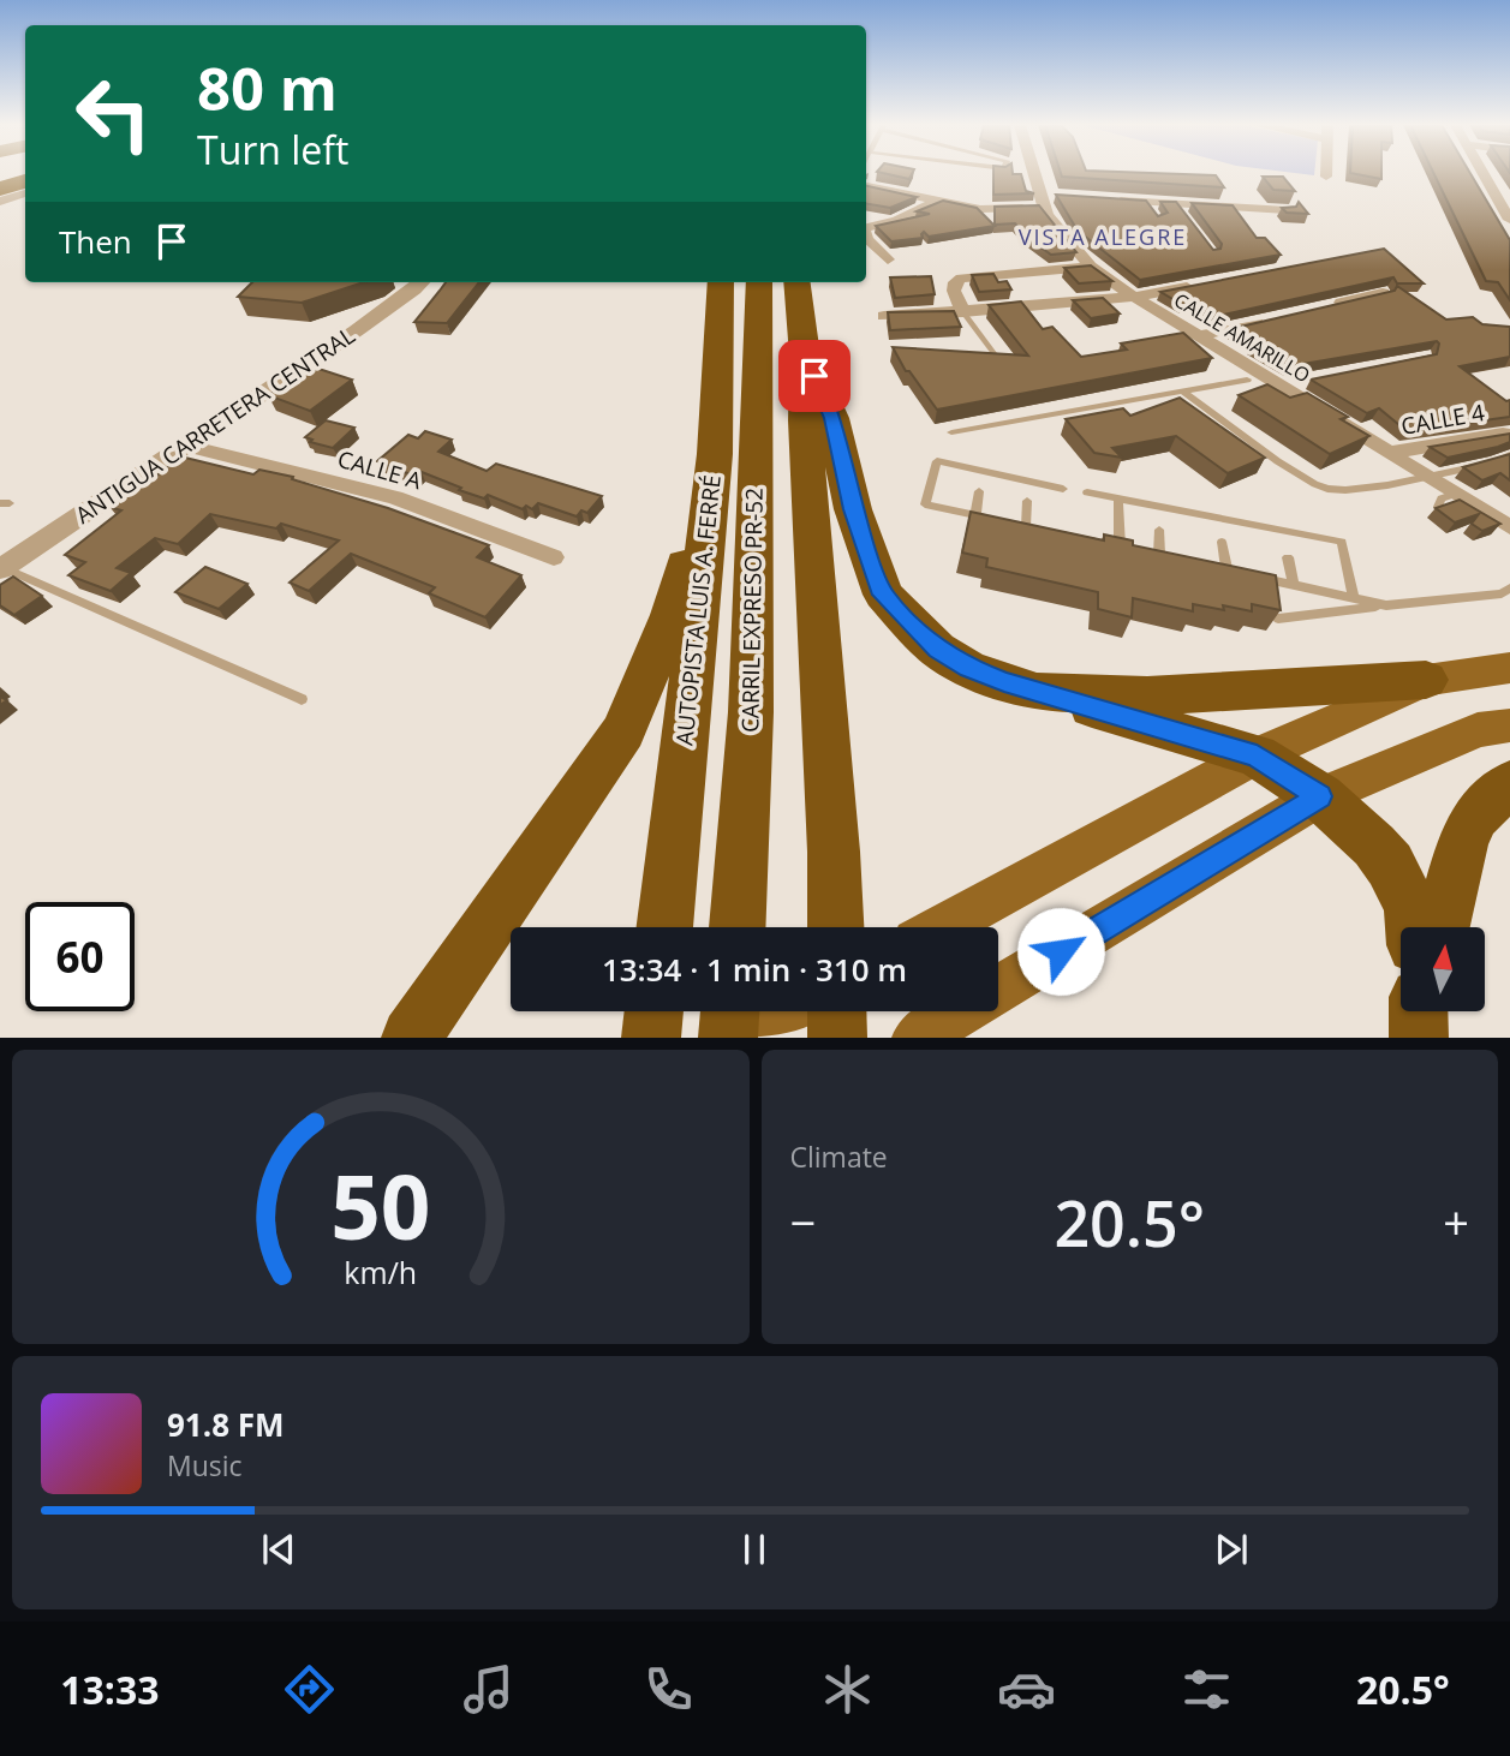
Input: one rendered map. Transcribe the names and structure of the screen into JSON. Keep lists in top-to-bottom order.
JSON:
{
  "streets": {
    "highway": ["AUTOPISTA LUIS A. FERRÉ", "CARRIL EXPRESO PR-52"],
    "street": [
      "CALLE AMARILLO",
      "CALLE 4",
      "ANTIGUA CARRETERA CENTRAL",
      "CALLE A"
    ]
  },
  "crossings": [
    ["CALLE AMARILLO", "CALLE 4"],
    ["ANTIGUA CARRETERA CENTRAL", "CALLE A"]
  ],
  "districts": ["VISTA ALEGRE"],
  "north": "top",
  "page": {
    "turn": ["80 m", "Turn left"],
    "then": "Then",
    "limit": "60",
    "trip": "13:34 · 1 min · 310 m",
    "tile": "Climate",
    "heat": ["−", "20.5°", "+"],
    "song": ["91.8 FM", "Music"],
    "tabs": ["13:33", "20.5°"],
    "gauge": ["50", "km/h"]
  }
}
